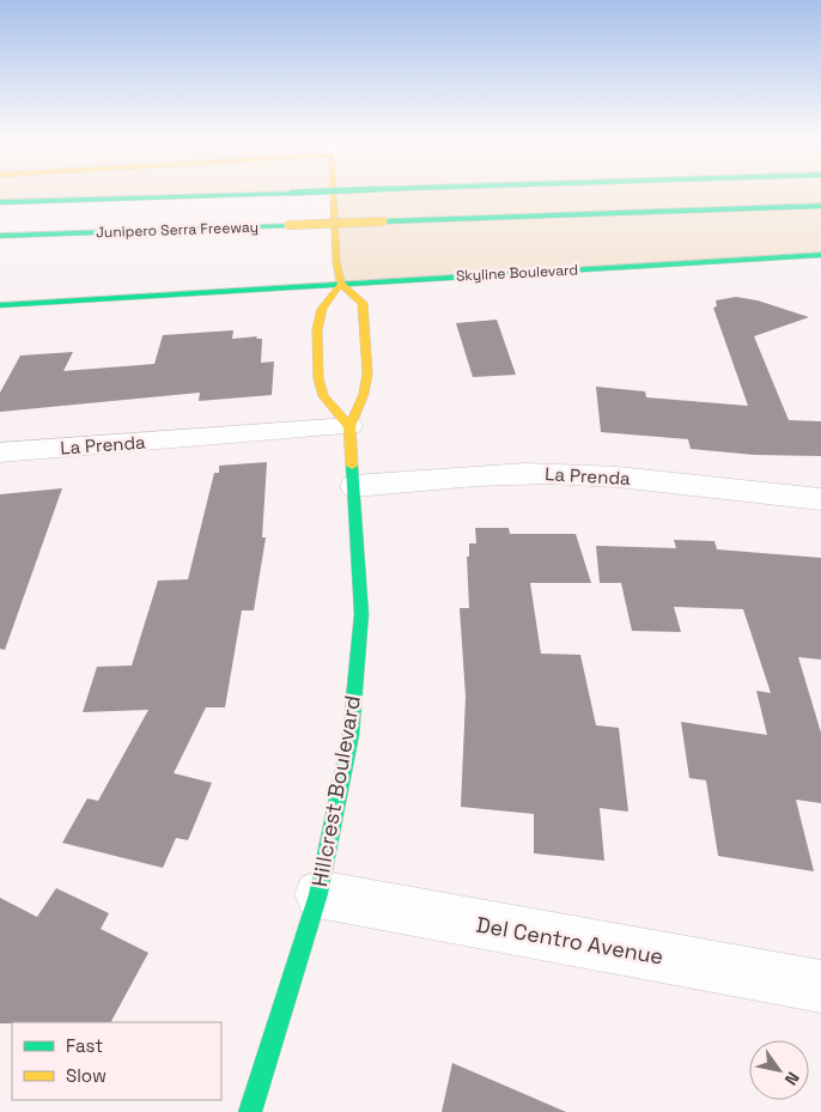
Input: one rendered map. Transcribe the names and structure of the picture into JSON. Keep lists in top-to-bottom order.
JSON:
{
  "streets": {
    "main road": ["Junipero Serra Freeway", "Skyline Boulevard", "Hillcrest Boulevard"],
    "street": ["La Prenda", "Del Centro Avenue"]
  },
  "crossings": [
    ["Skyline Boulevard", "Hillcrest Boulevard"],
    ["La Prenda", "Hillcrest Boulevard"],
    ["Hillcrest Boulevard", "Del Centro Avenue"]
  ],
  "legend": ["Fast", "Slow"],
  "north": "bottom right"
}
